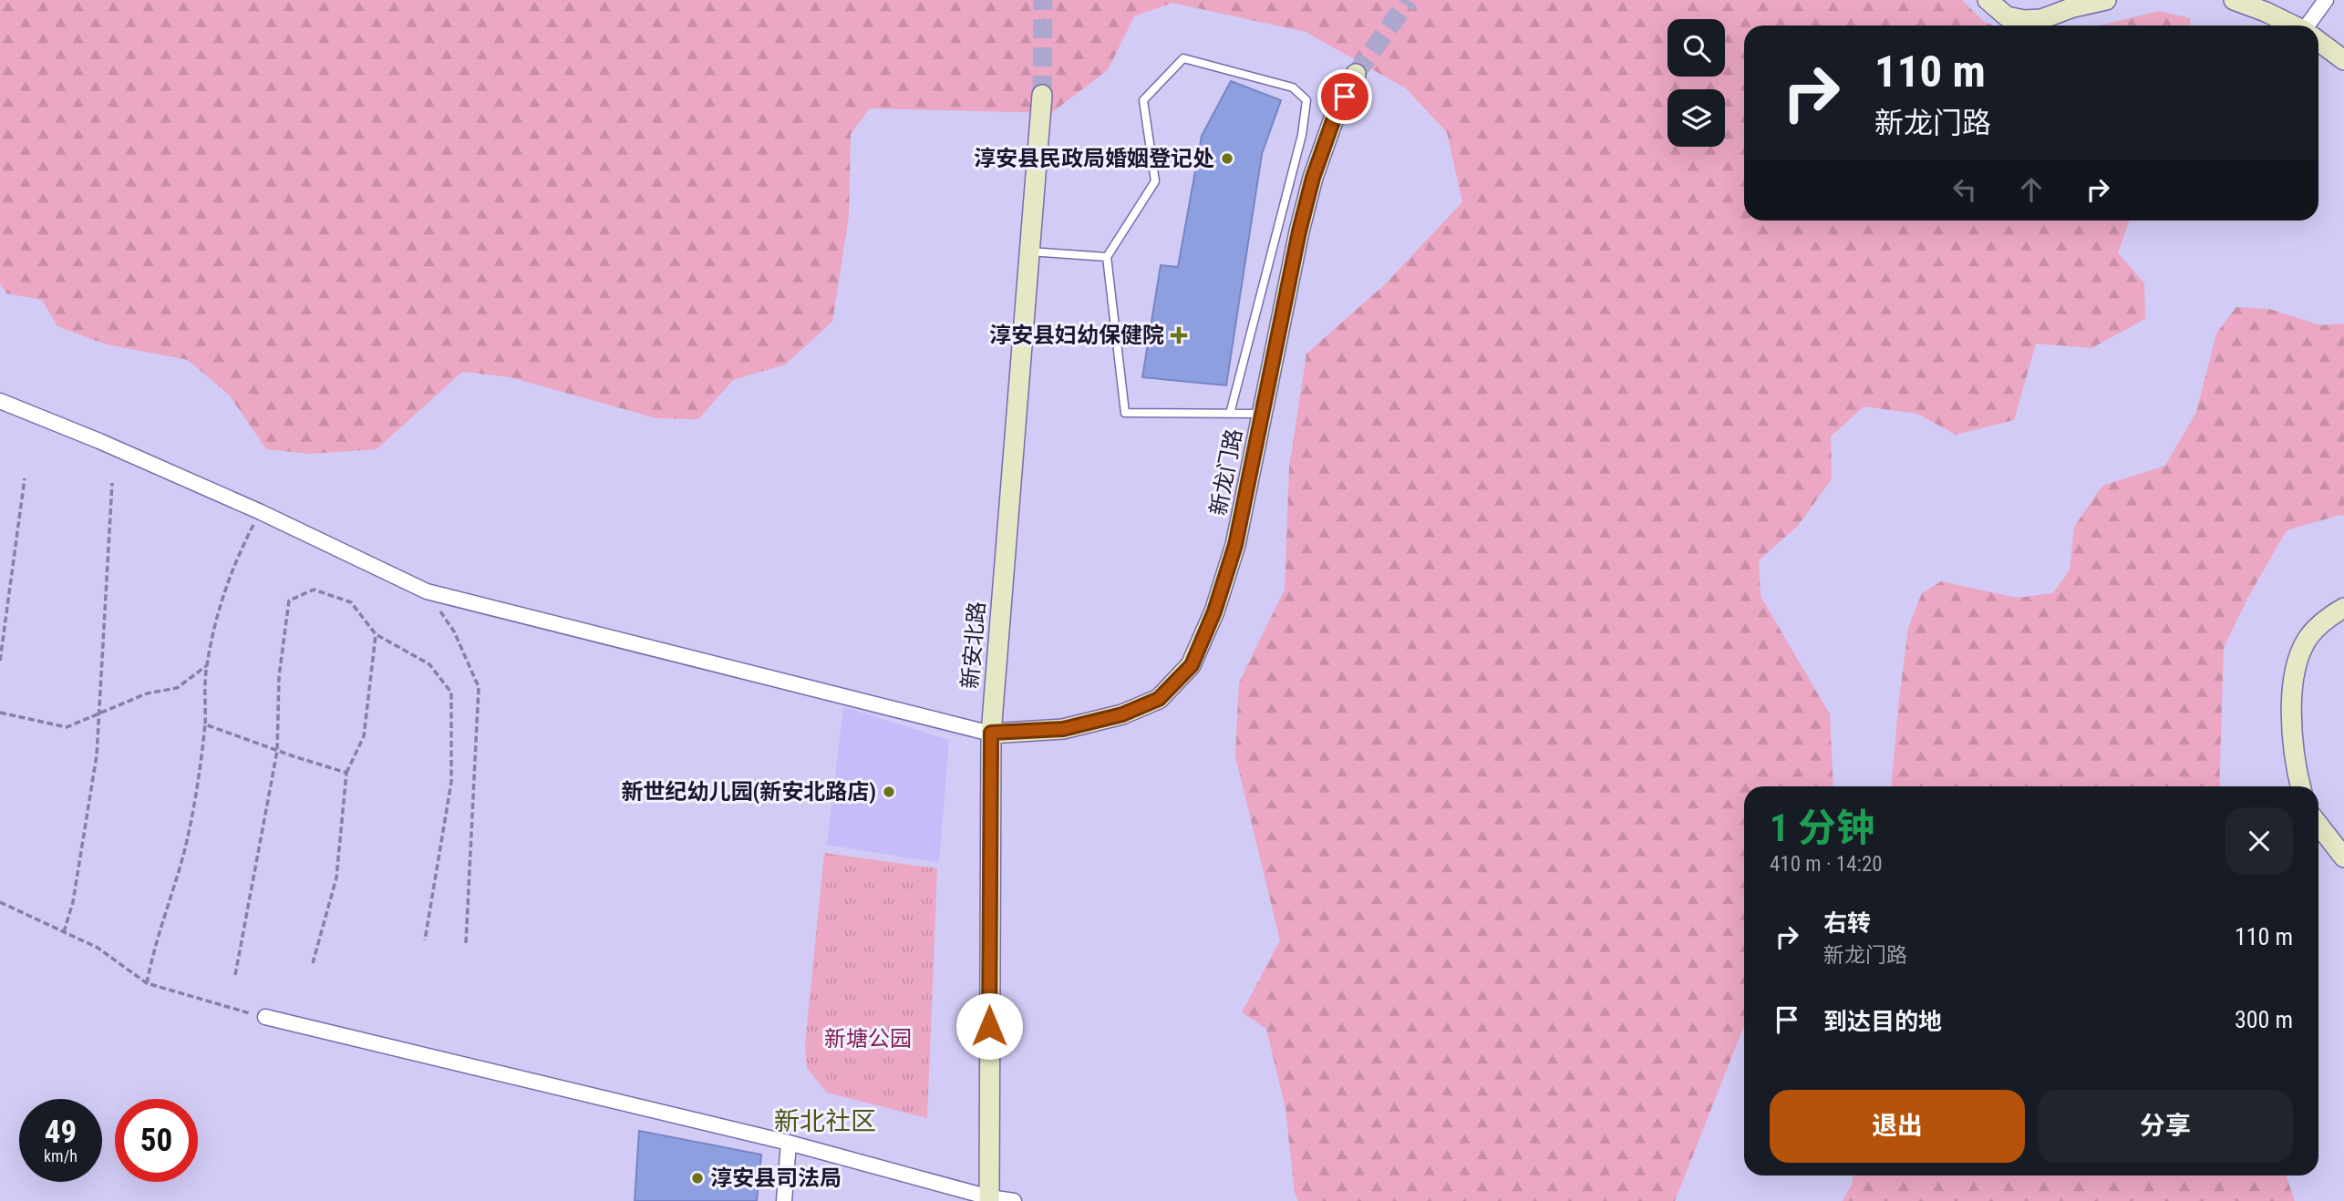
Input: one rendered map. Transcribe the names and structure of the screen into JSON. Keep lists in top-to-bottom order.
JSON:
{
  "streets": {
    "main road": ["新龙门路", "新安北路"]
  },
  "crossings": [
    ["新龙门路", "新安北路"]
  ],
  "districts": ["新北社区"],
  "parks": ["新塘公园"],
  "places": {
    "other": ["淳安县民政局婚姻登记处", "新世纪幼儿园(新安北路店)", "淳安县司法局"],
    "health": ["淳安县妇幼保健院"]
  },
  "page": {
    "turn": ["110 m", "新龙门路"],
    "heading": ["1 分钟", "410 m · 14:20"],
    "list": [
      {
        "name": "右转",
        "note": "新龙门路",
        "value": "110 m"
      },
      {
        "name": "到达目的地",
        "value": "300 m"
      }
    ],
    "buttons": ["退出", "分享"],
    "speed": "49 km/h",
    "limit": "50"
  }
}
